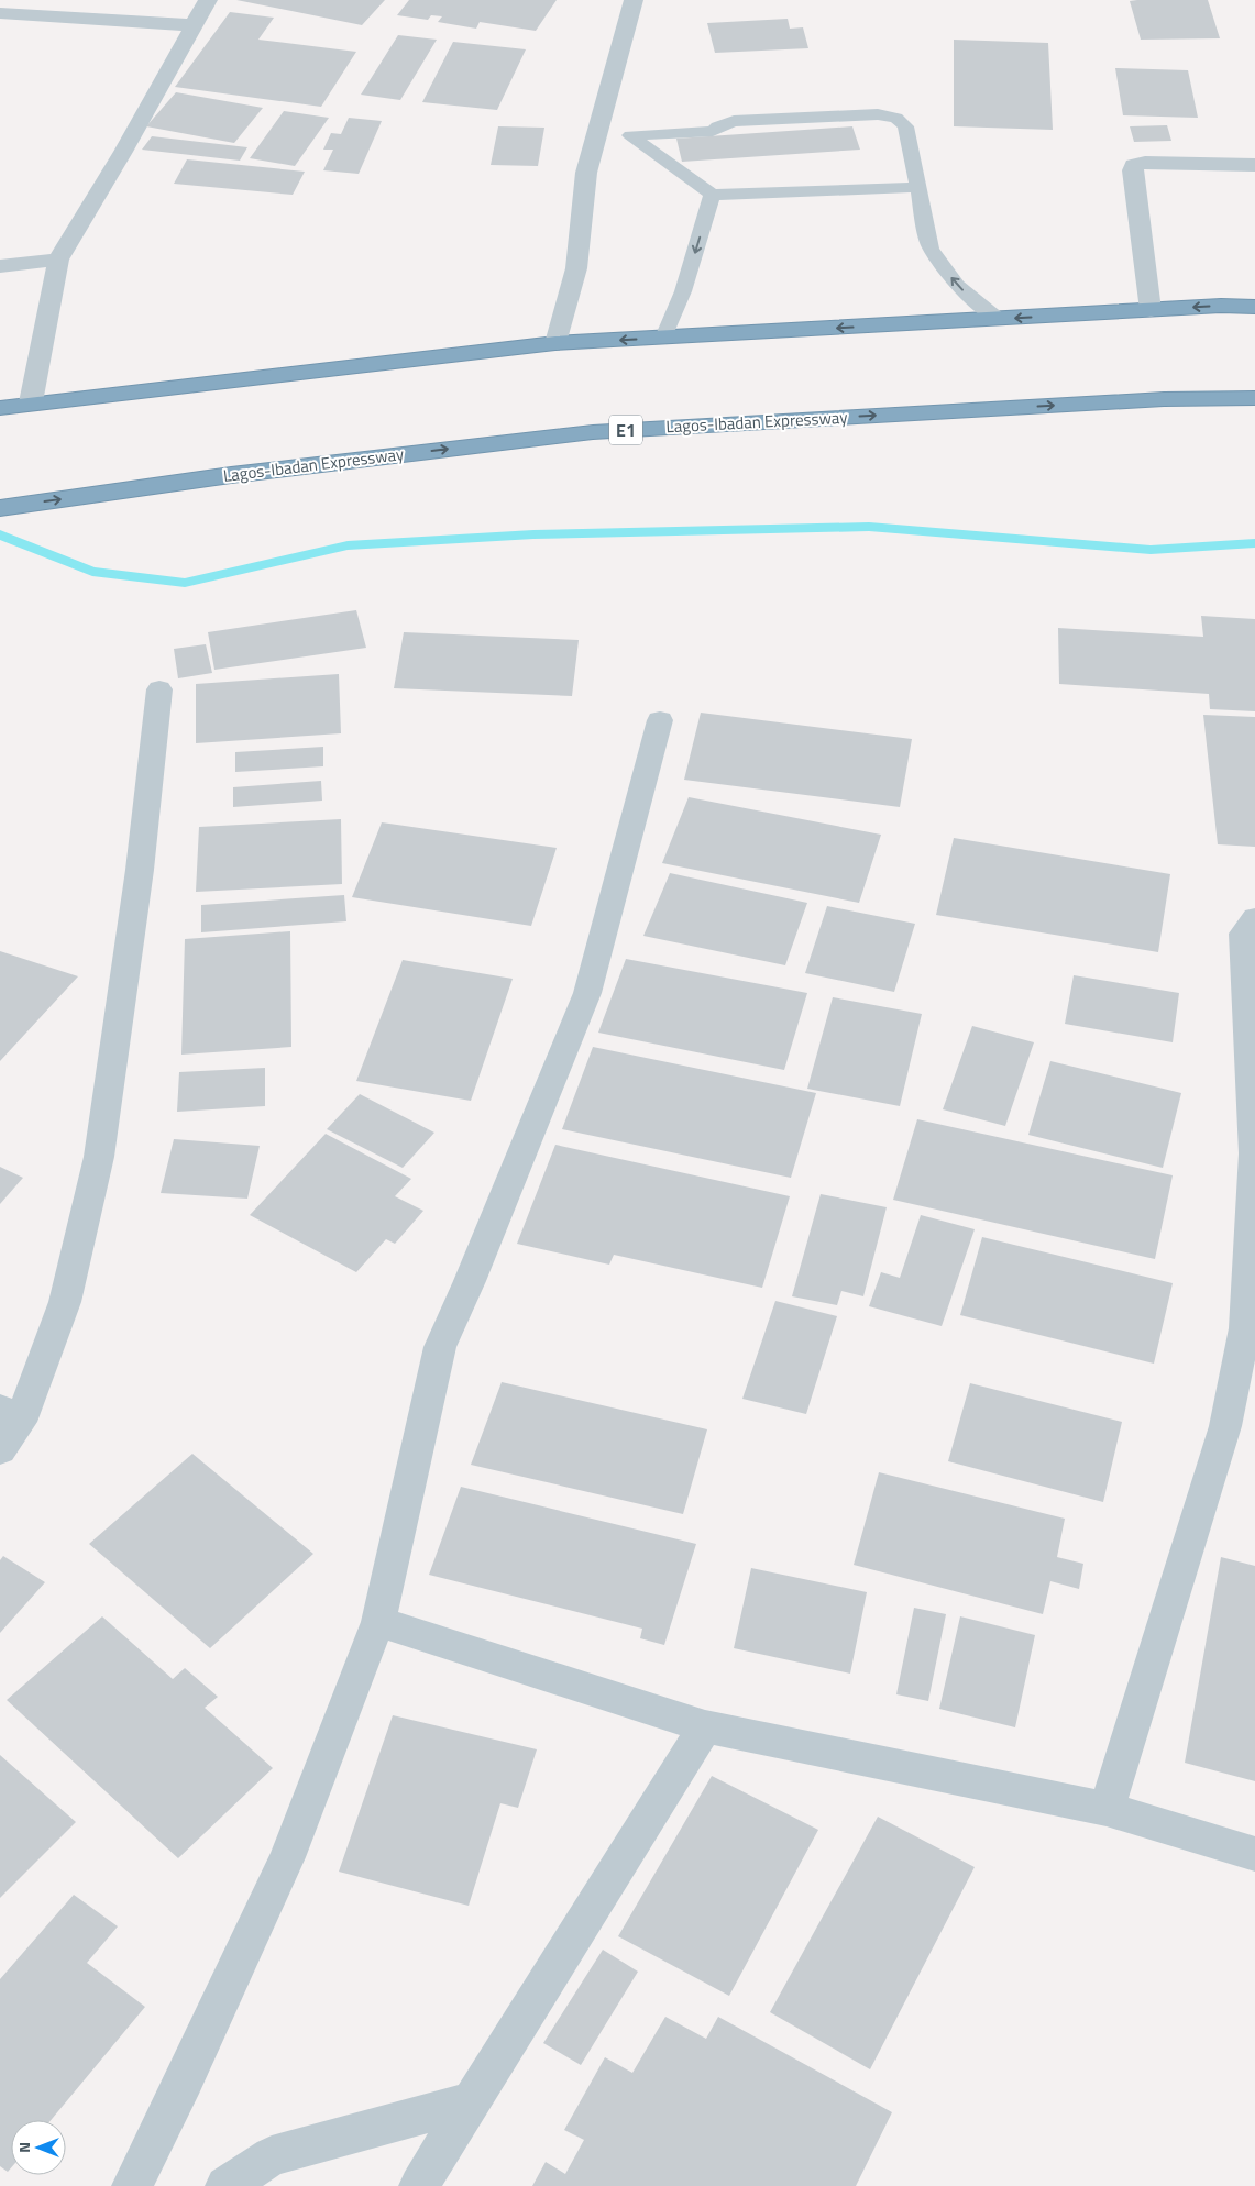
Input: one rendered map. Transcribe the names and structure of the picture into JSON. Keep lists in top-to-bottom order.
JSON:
{
  "streets": {
    "highway": ["Lagos-Ibadan Expressway", "E1"]
  },
  "north": "left"
}
